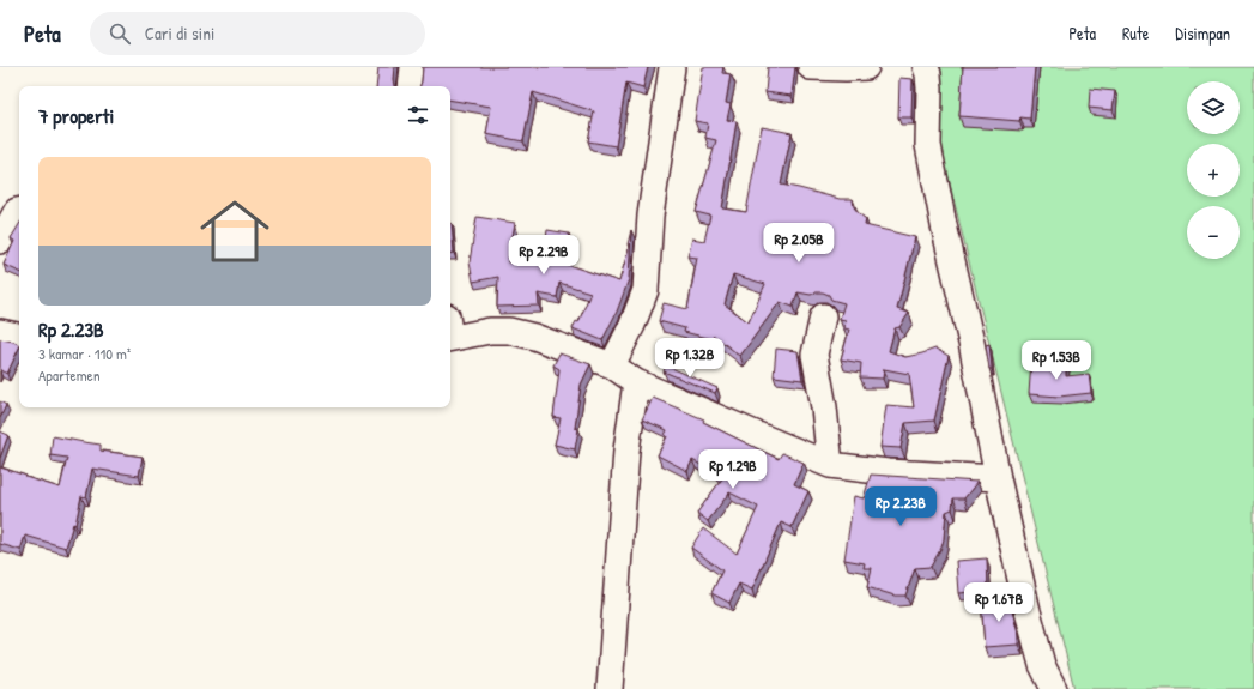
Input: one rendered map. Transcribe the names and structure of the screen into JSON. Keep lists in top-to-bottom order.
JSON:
{
  "page": {
    "header": "Peta",
    "search": "Cari di sini",
    "nav": ["Peta", "Rute", "Disimpan"],
    "map_buttons": ["+", "−"],
    "heading": "7 properti",
    "list": [
      {
        "name": "Rp 2.23B",
        "note": "3 kamar · 110 m² · Apartemen"
      }
    ],
    "price": [
      "Rp 2.05B",
      "Rp 2.29B",
      "Rp 1.32B",
      "Rp 1.53B",
      "Rp 1.29B",
      "Rp 2.23B",
      "Rp 1.67B"
    ]
  }
}
